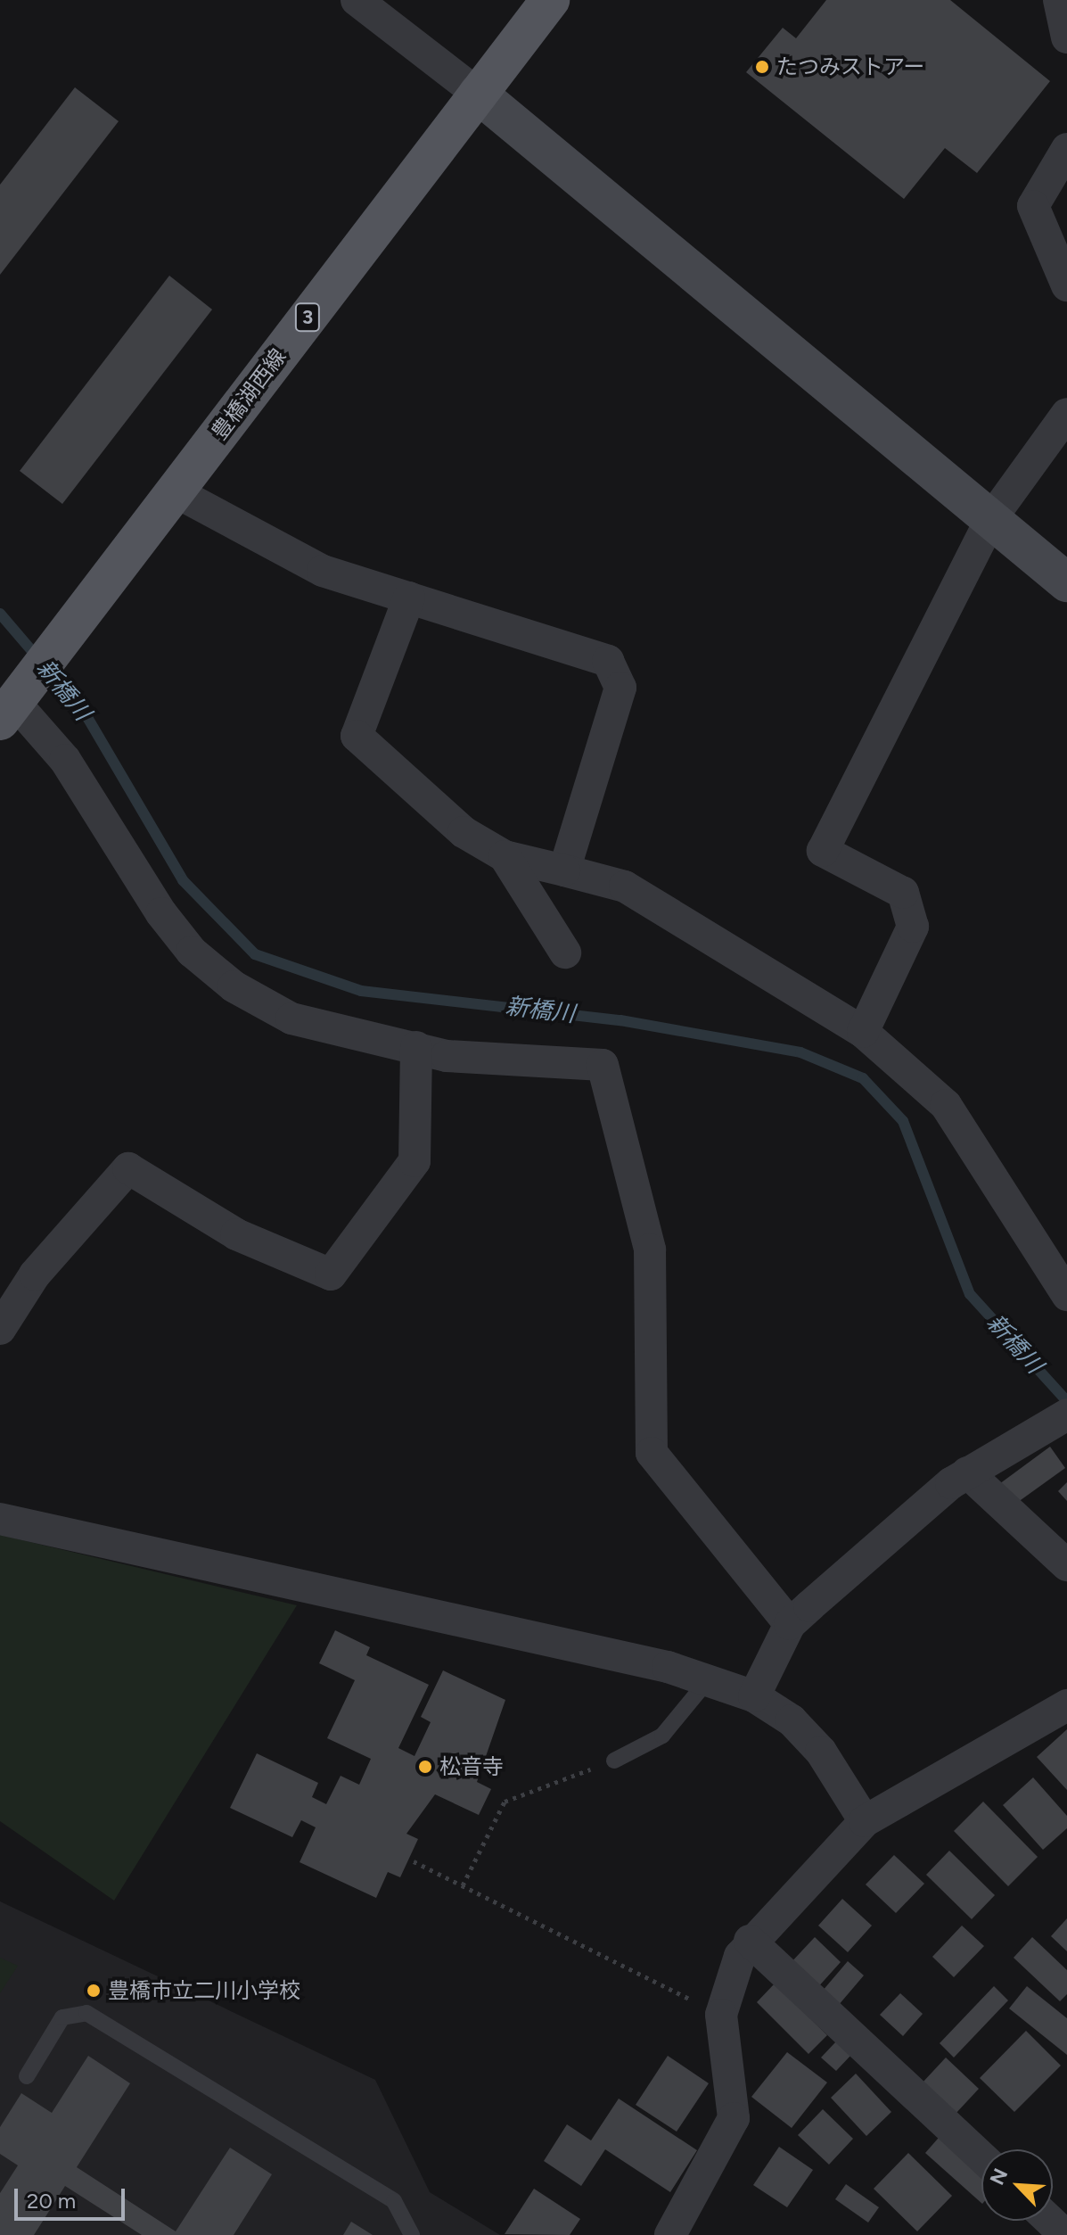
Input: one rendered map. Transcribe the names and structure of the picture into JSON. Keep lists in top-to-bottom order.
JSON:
{
  "streets": {
    "main road": ["3", "豊橋湖西線"]
  },
  "water": ["新橋川"],
  "places": ["たつみストアー", "松音寺", "豊橋市立二川小学校"],
  "scale_bar": "20 m",
  "north": "top left"
}
